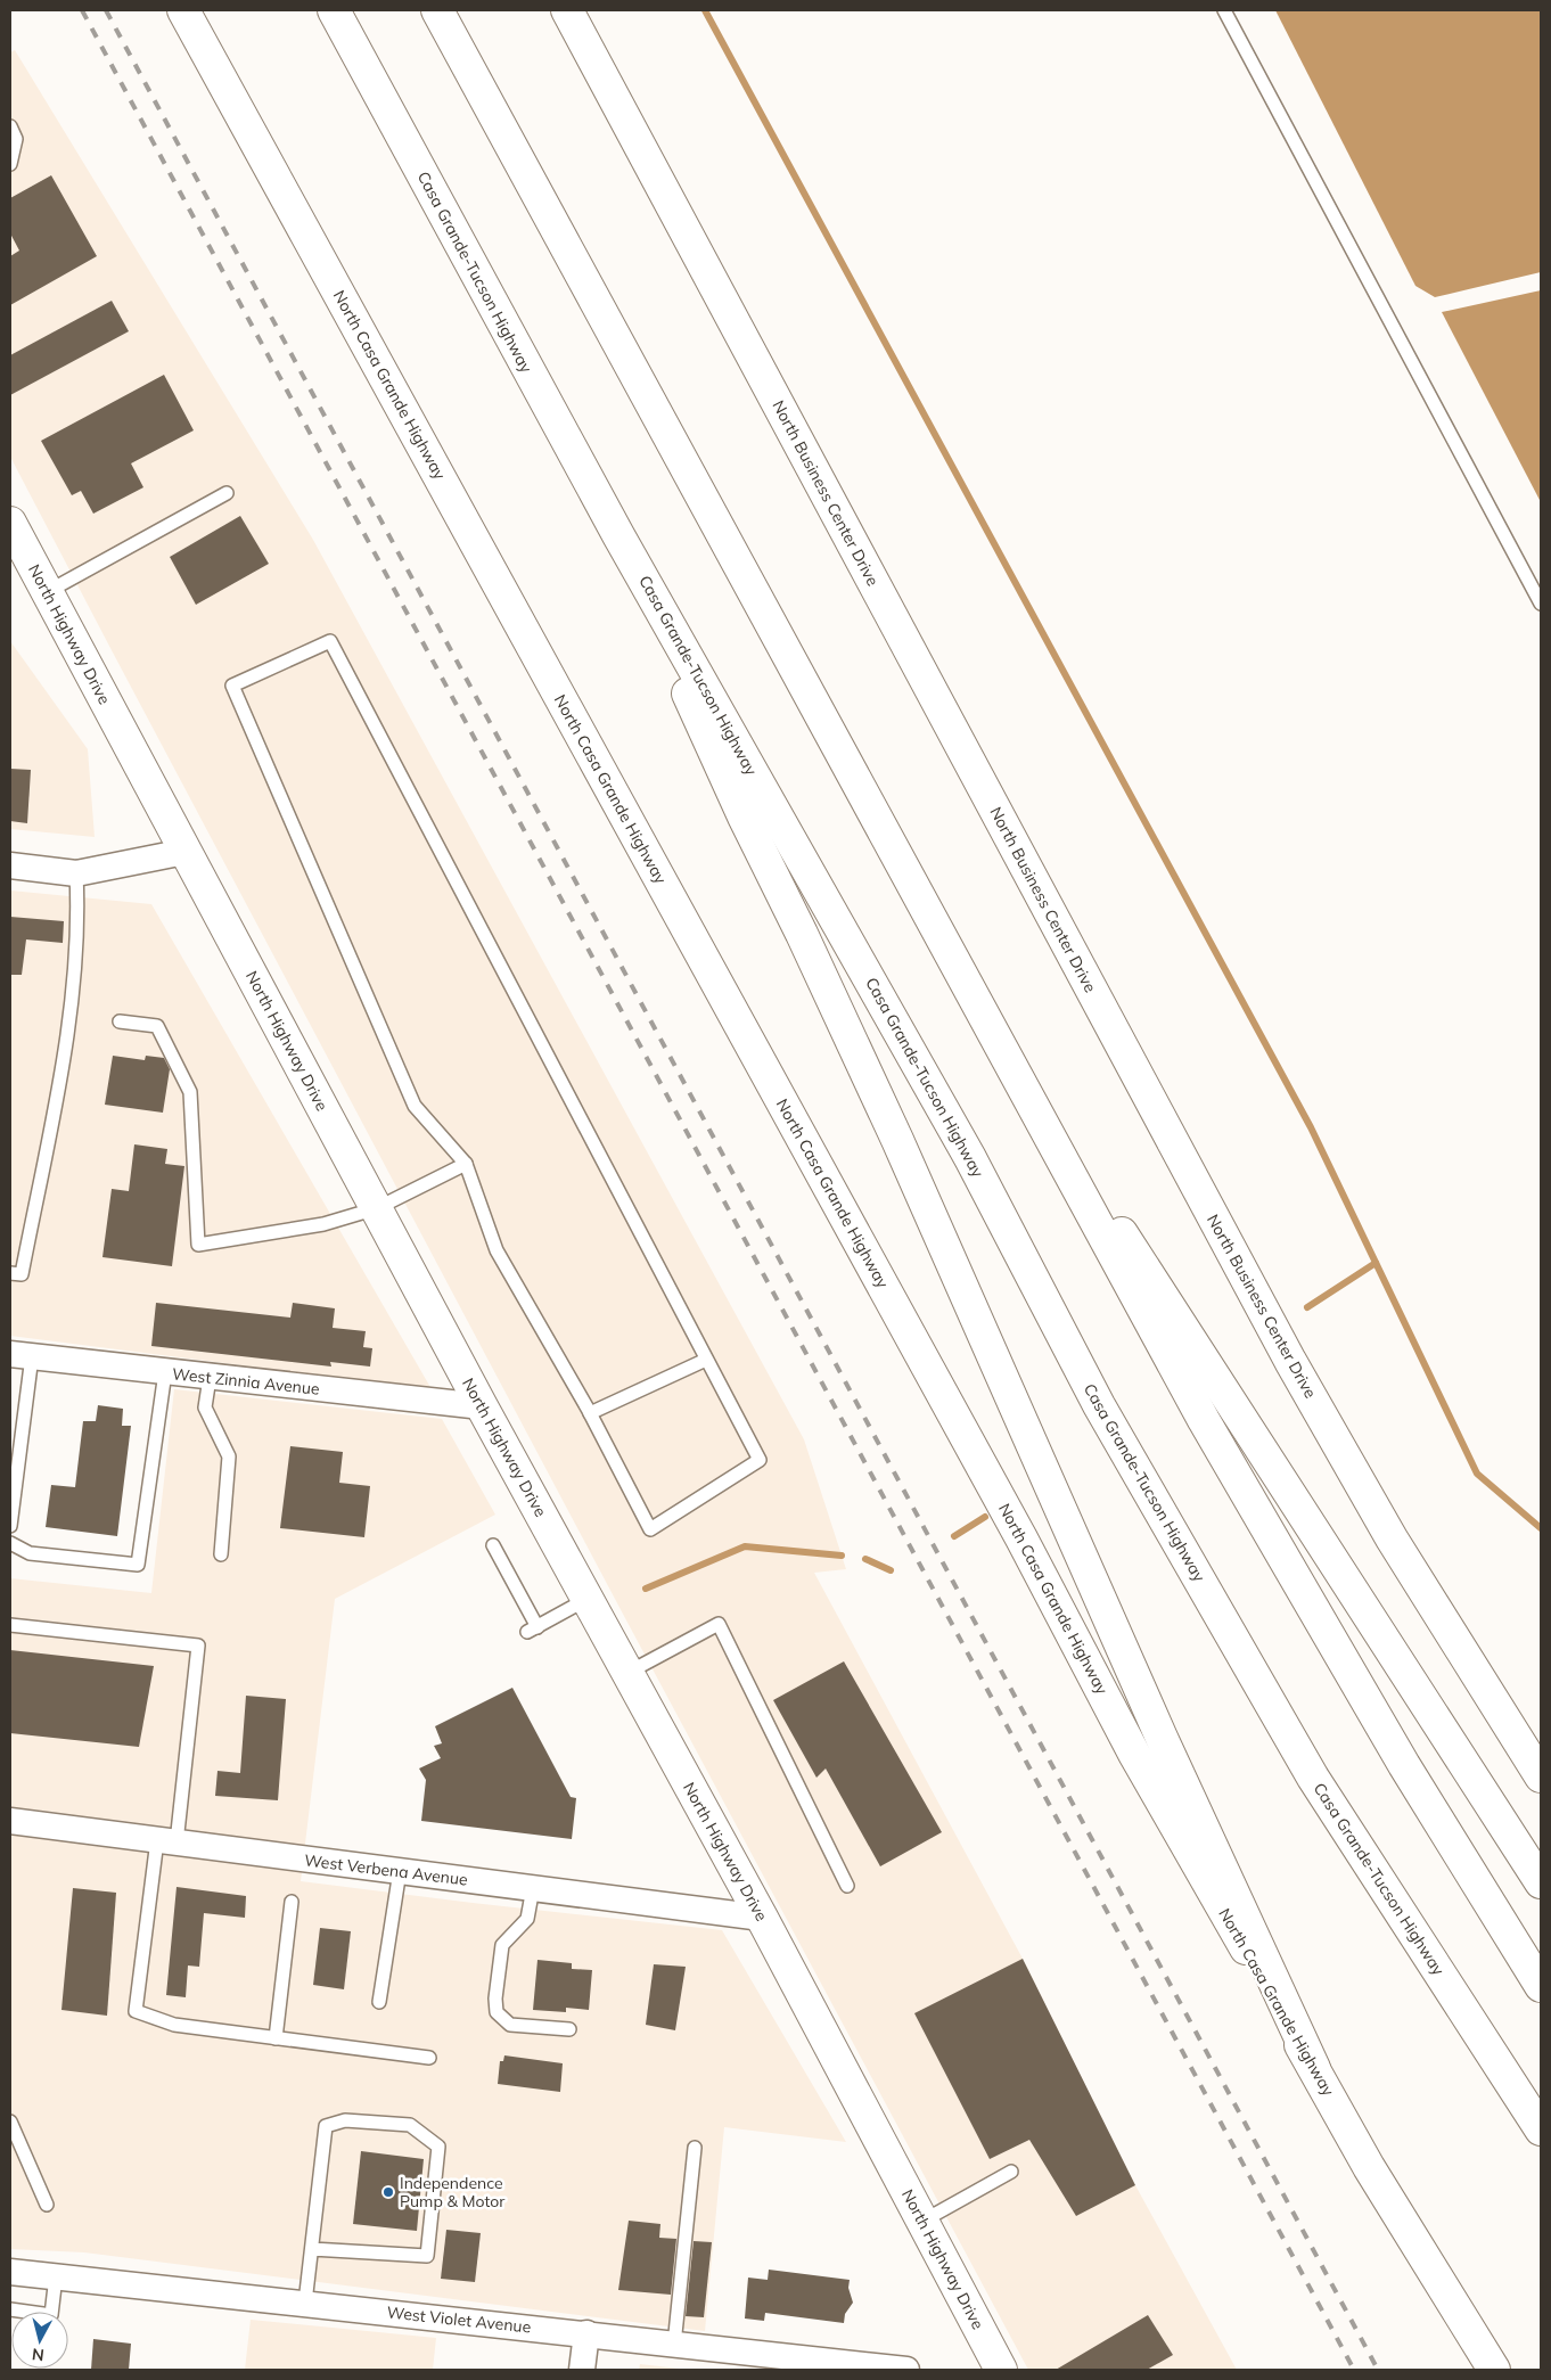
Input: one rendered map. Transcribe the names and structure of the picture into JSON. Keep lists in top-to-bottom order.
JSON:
{
  "streets": {
    "main road": [
      "Casa Grande-Tucson Highway",
      "North Casa Grande Highway",
      "North Business Center Drive",
      "North Highway Drive"
    ],
    "street": ["West Zinnia Avenue", "West Verbena Avenue", "West Violet Avenue"]
  },
  "crossings": [
    ["North Highway Drive", "West Zinnia Avenue"],
    ["North Highway Drive", "West Verbena Avenue"]
  ],
  "places": ["Independence Pump & Motor"],
  "north": "bottom"
}
